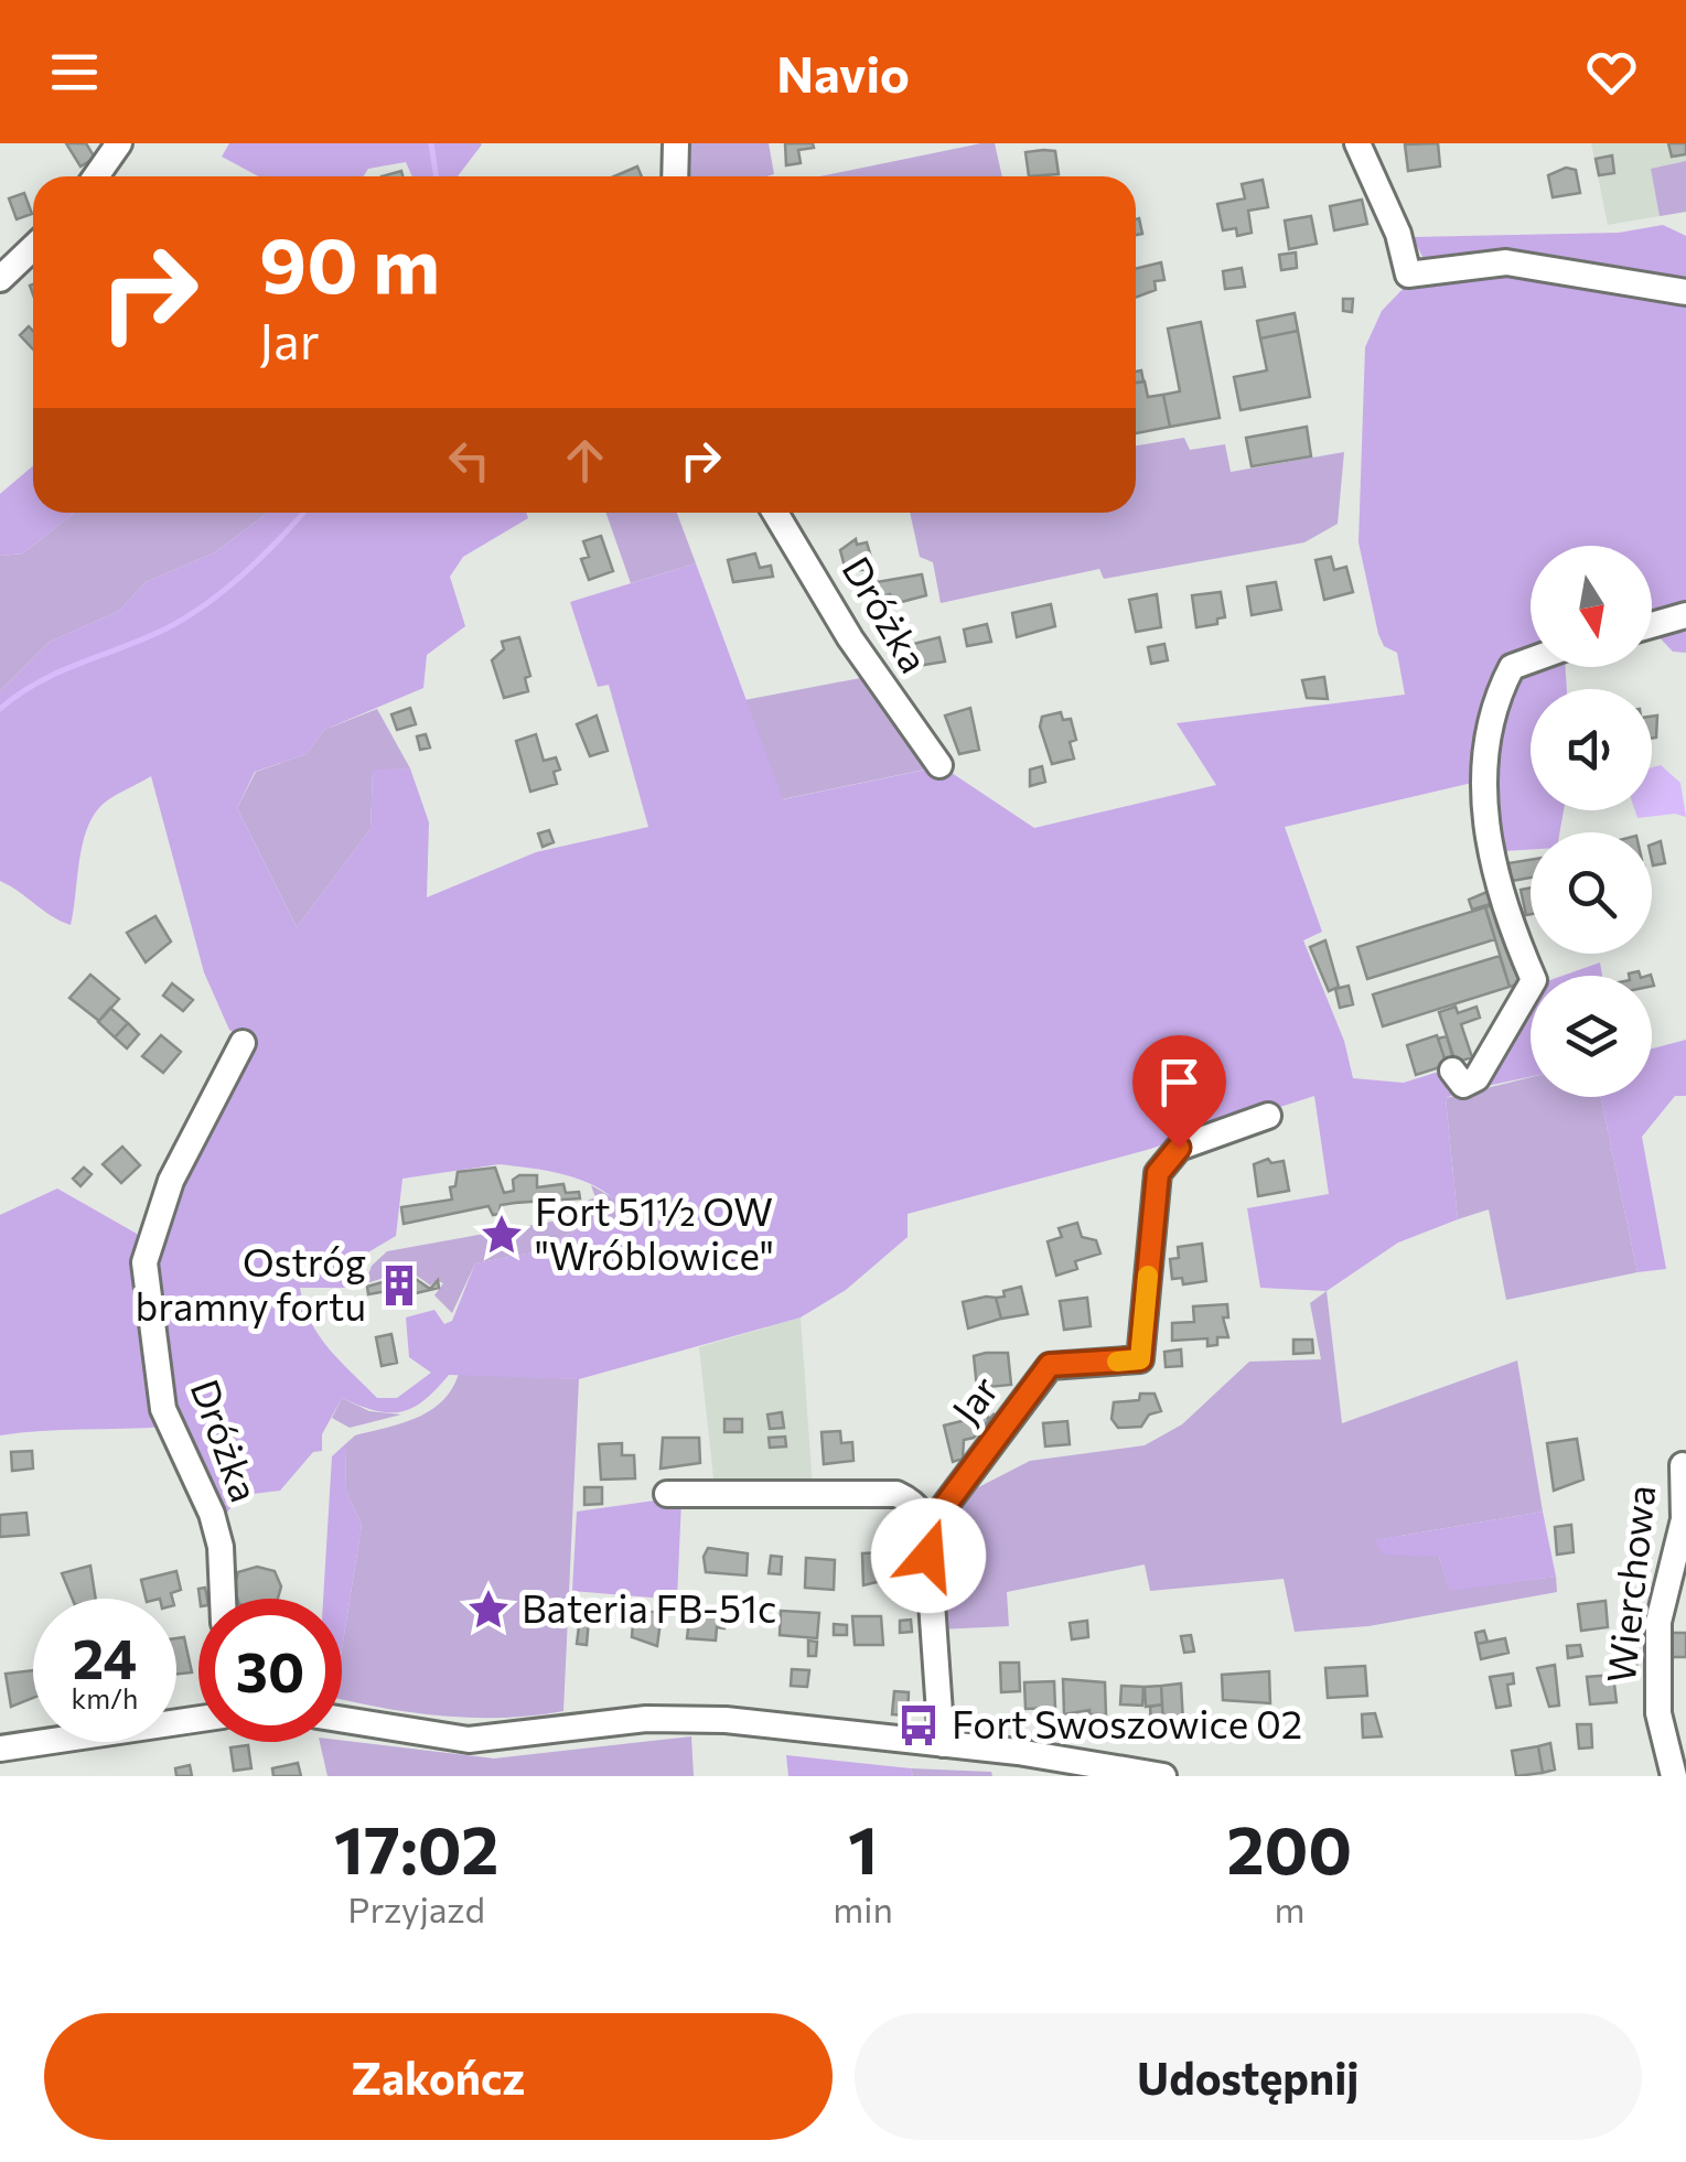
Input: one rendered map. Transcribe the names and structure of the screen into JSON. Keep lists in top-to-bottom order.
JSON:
{
  "streets": {
    "street": ["Dróżka", "Jar", "Wierchowa"]
  },
  "places": {
    "place": ["Fort 51½ OW \"Wróblowice\"", "Bateria FB-51c"],
    "building": ["Ostróg bramny fortu"],
    "bus stop": ["Fort Swoszowice 02"]
  },
  "north": "bottom",
  "page": {
    "header": "Navio",
    "turn": ["90 m", "Jar"],
    "speed": "24 km/h",
    "limit": "30",
    "eta": [
      "17:02",
      "Przyjazd",
      "1",
      "min",
      "200",
      "m"
    ],
    "buttons": ["Zakończ", "Udostępnij"]
  }
}
